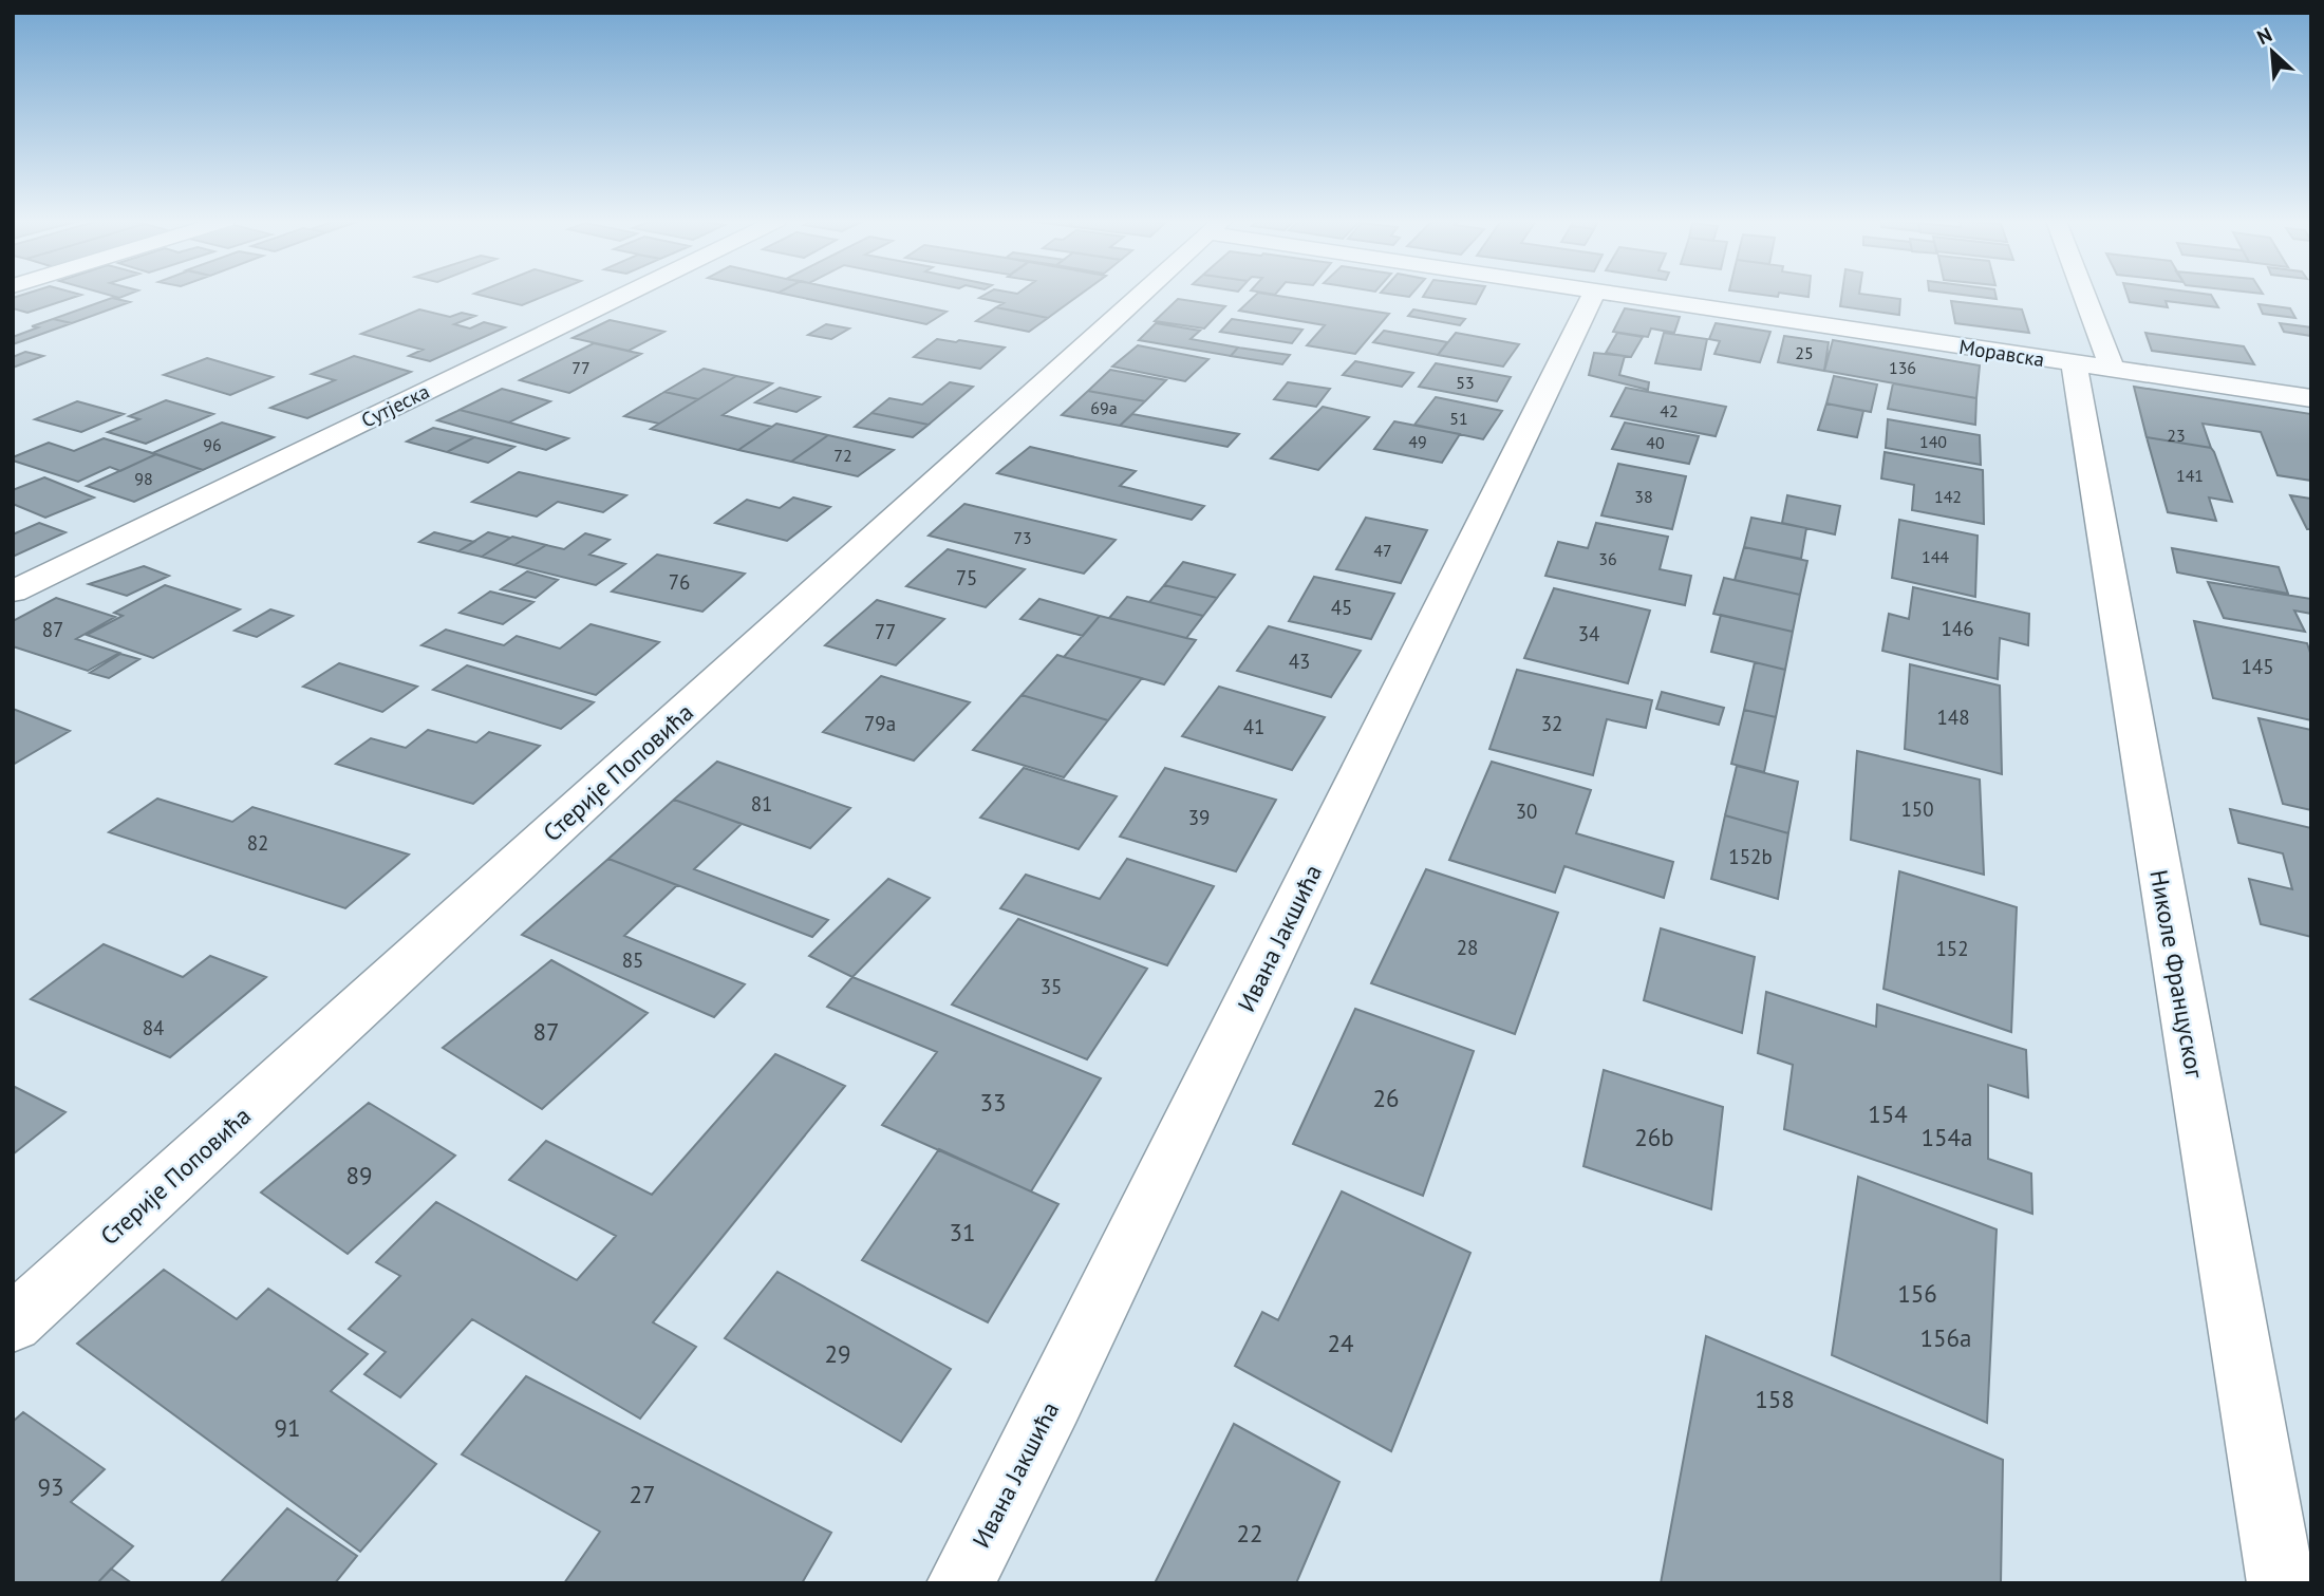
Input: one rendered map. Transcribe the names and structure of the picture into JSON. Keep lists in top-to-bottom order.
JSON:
{
  "streets": {
    "street": [
      "Моравска",
      "Сутјеска",
      "Стерије Поповића",
      "Ивана Јакшића",
      "Николе Француског"
    ]
  },
  "crossings": [
    ["Моравска", "Николе Француског"]
  ],
  "house_numbers": [
    "25",
    "77",
    "136",
    "53",
    "69a",
    "42",
    "51",
    "23",
    "49",
    "140",
    "40",
    "96",
    "72",
    "141",
    "98",
    "38",
    "142",
    "73",
    "47",
    "144",
    "36",
    "75",
    "76",
    "45",
    "146",
    "87",
    "77",
    "34",
    "43",
    "145",
    "148",
    "79a",
    "32",
    "41",
    "81",
    "150",
    "30",
    "39",
    "82",
    "152b",
    "28",
    "152",
    "85",
    "35",
    "84",
    "87",
    "26",
    "33",
    "154",
    "26b",
    "154a",
    "89",
    "31",
    "156",
    "156a",
    "24",
    "29",
    "158",
    "91",
    "93",
    "27",
    "22"
  ],
  "north": "top left"
}
